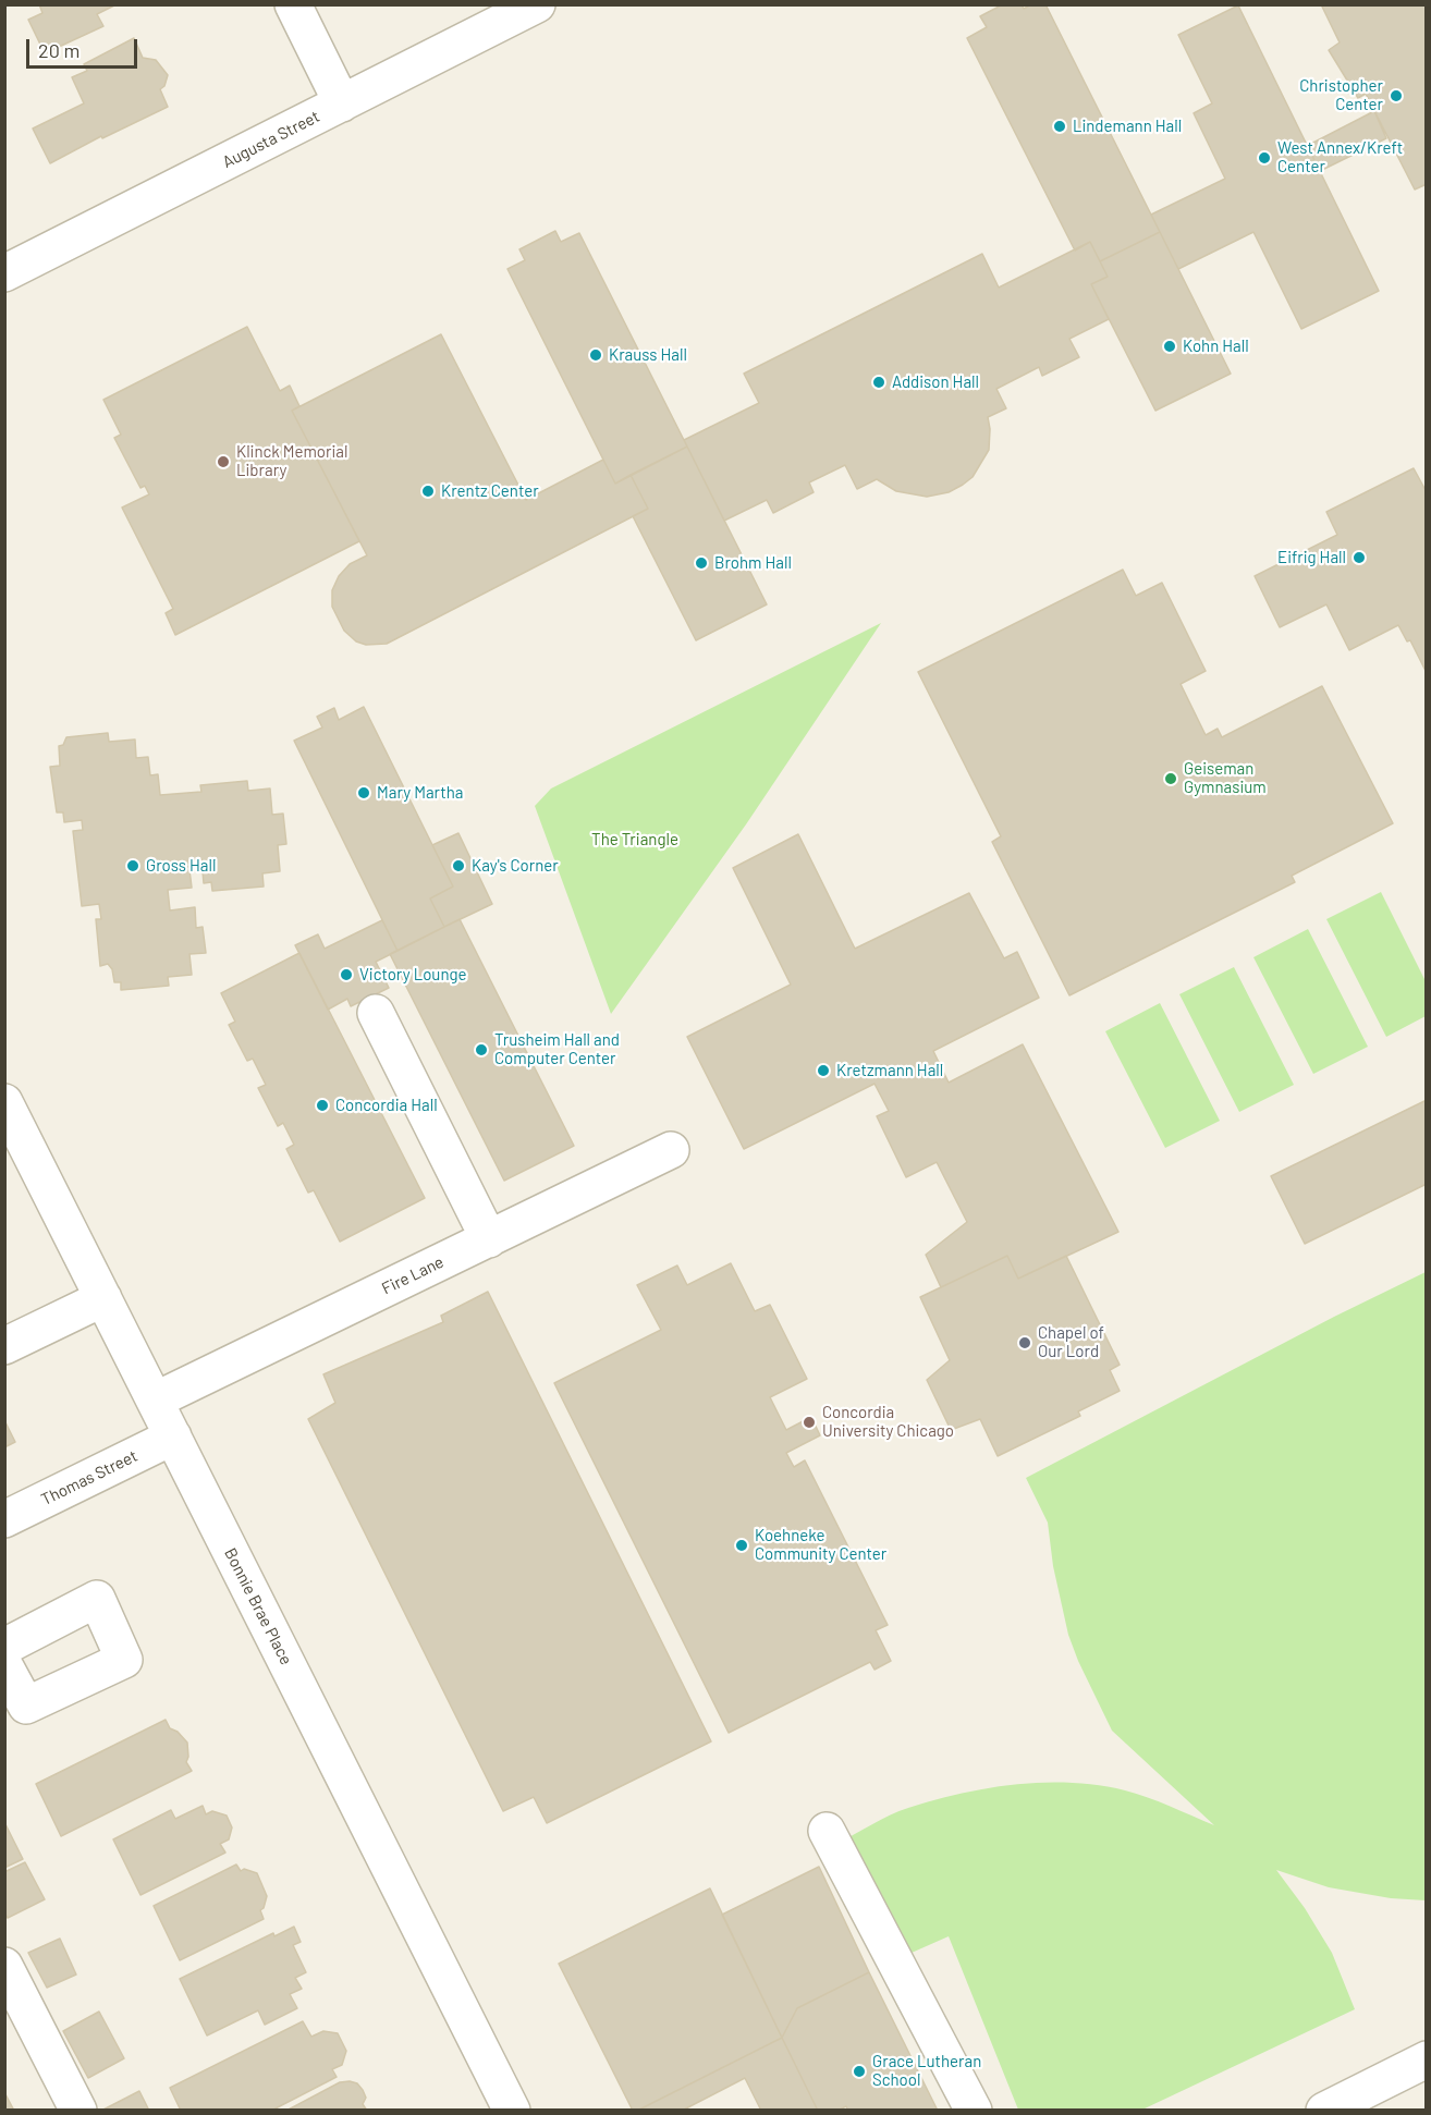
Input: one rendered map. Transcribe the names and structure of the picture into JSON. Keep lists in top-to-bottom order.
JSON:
{
  "streets": {
    "street": [
      "Augusta Street",
      "Fire Lane",
      "Thomas Street",
      "Bonnie Brae Place"
    ]
  },
  "crossings": [
    ["Fire Lane", "Bonnie Brae Place"],
    ["Thomas Street", "Bonnie Brae Place"]
  ],
  "parks": ["The Triangle"],
  "places": [
    "Christopher Center",
    "Lindemann Hall",
    "West Annex/Kreft Center",
    "Kohn Hall",
    "Krauss Hall",
    "Addison Hall",
    "Klinck Memorial Library",
    "Krentz Center",
    "Eifrig Hall",
    "Brohm Hall",
    "Geiseman Gymnasium",
    "Mary Martha",
    "Gross Hall",
    "Kay's Corner",
    "Victory Lounge",
    "Trusheim Hall and Computer Center",
    "Kretzmann Hall",
    "Concordia Hall",
    "Chapel of Our Lord",
    "Concordia University Chicago",
    "Koehneke Community Center",
    "Grace Lutheran School"
  ],
  "scale_bar": "20 m"
}
